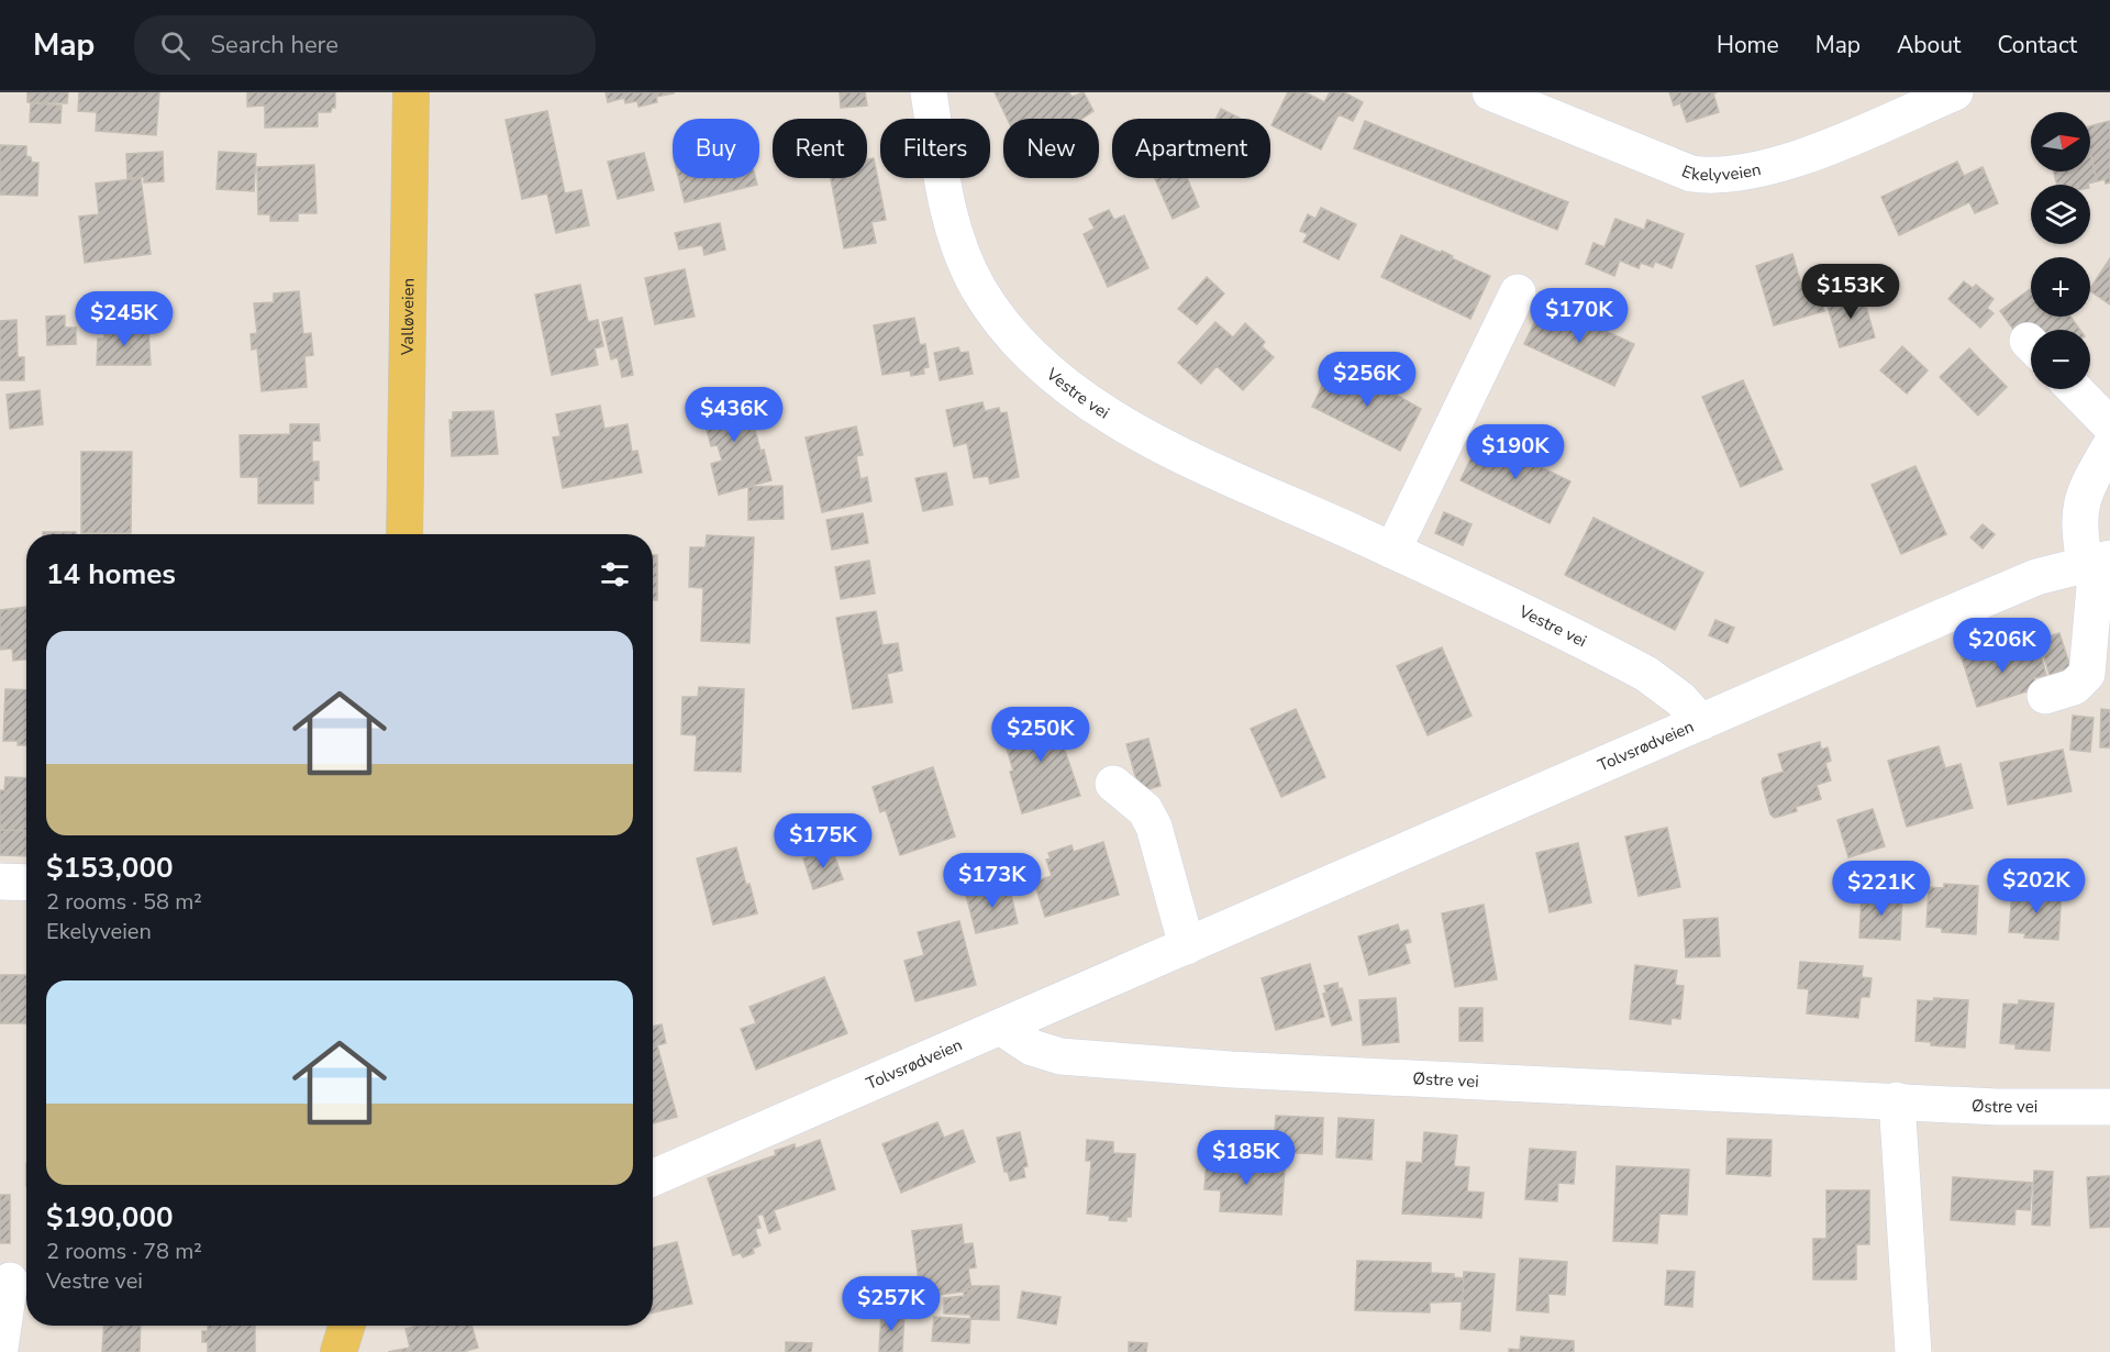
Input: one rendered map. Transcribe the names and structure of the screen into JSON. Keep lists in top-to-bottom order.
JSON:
{
  "streets": {
    "main road": ["Valløveien"],
    "street": [
      "Ekelyveien",
      "Vestre vei",
      "Tolvsrødveien",
      "Østre vei"
    ]
  },
  "crossings": [
    ["Vestre vei", "Tolvsrødveien"],
    ["Tolvsrødveien", "Østre vei"]
  ],
  "north": "right",
  "page": {
    "header": "Map",
    "search": "Search here",
    "nav": [
      "Home",
      "Map",
      "About",
      "Contact"
    ],
    "map_buttons": ["+", "−"],
    "chip": [
      "Buy",
      "Rent",
      "Filters",
      "New",
      "Apartment"
    ],
    "price": [
      "$153K",
      "$170K",
      "$245K",
      "$256K",
      "$436K",
      "$190K",
      "$206K",
      "$250K",
      "$175K",
      "$173K",
      "$202K",
      "$221K",
      "$185K",
      "$257K"
    ],
    "heading": "14 homes",
    "list": [
      {
        "name": "$153,000",
        "note": "2 rooms · 58 m² · Ekelyveien"
      },
      {
        "name": "$190,000",
        "note": "2 rooms · 78 m² · Vestre vei"
      }
    ]
  }
}
